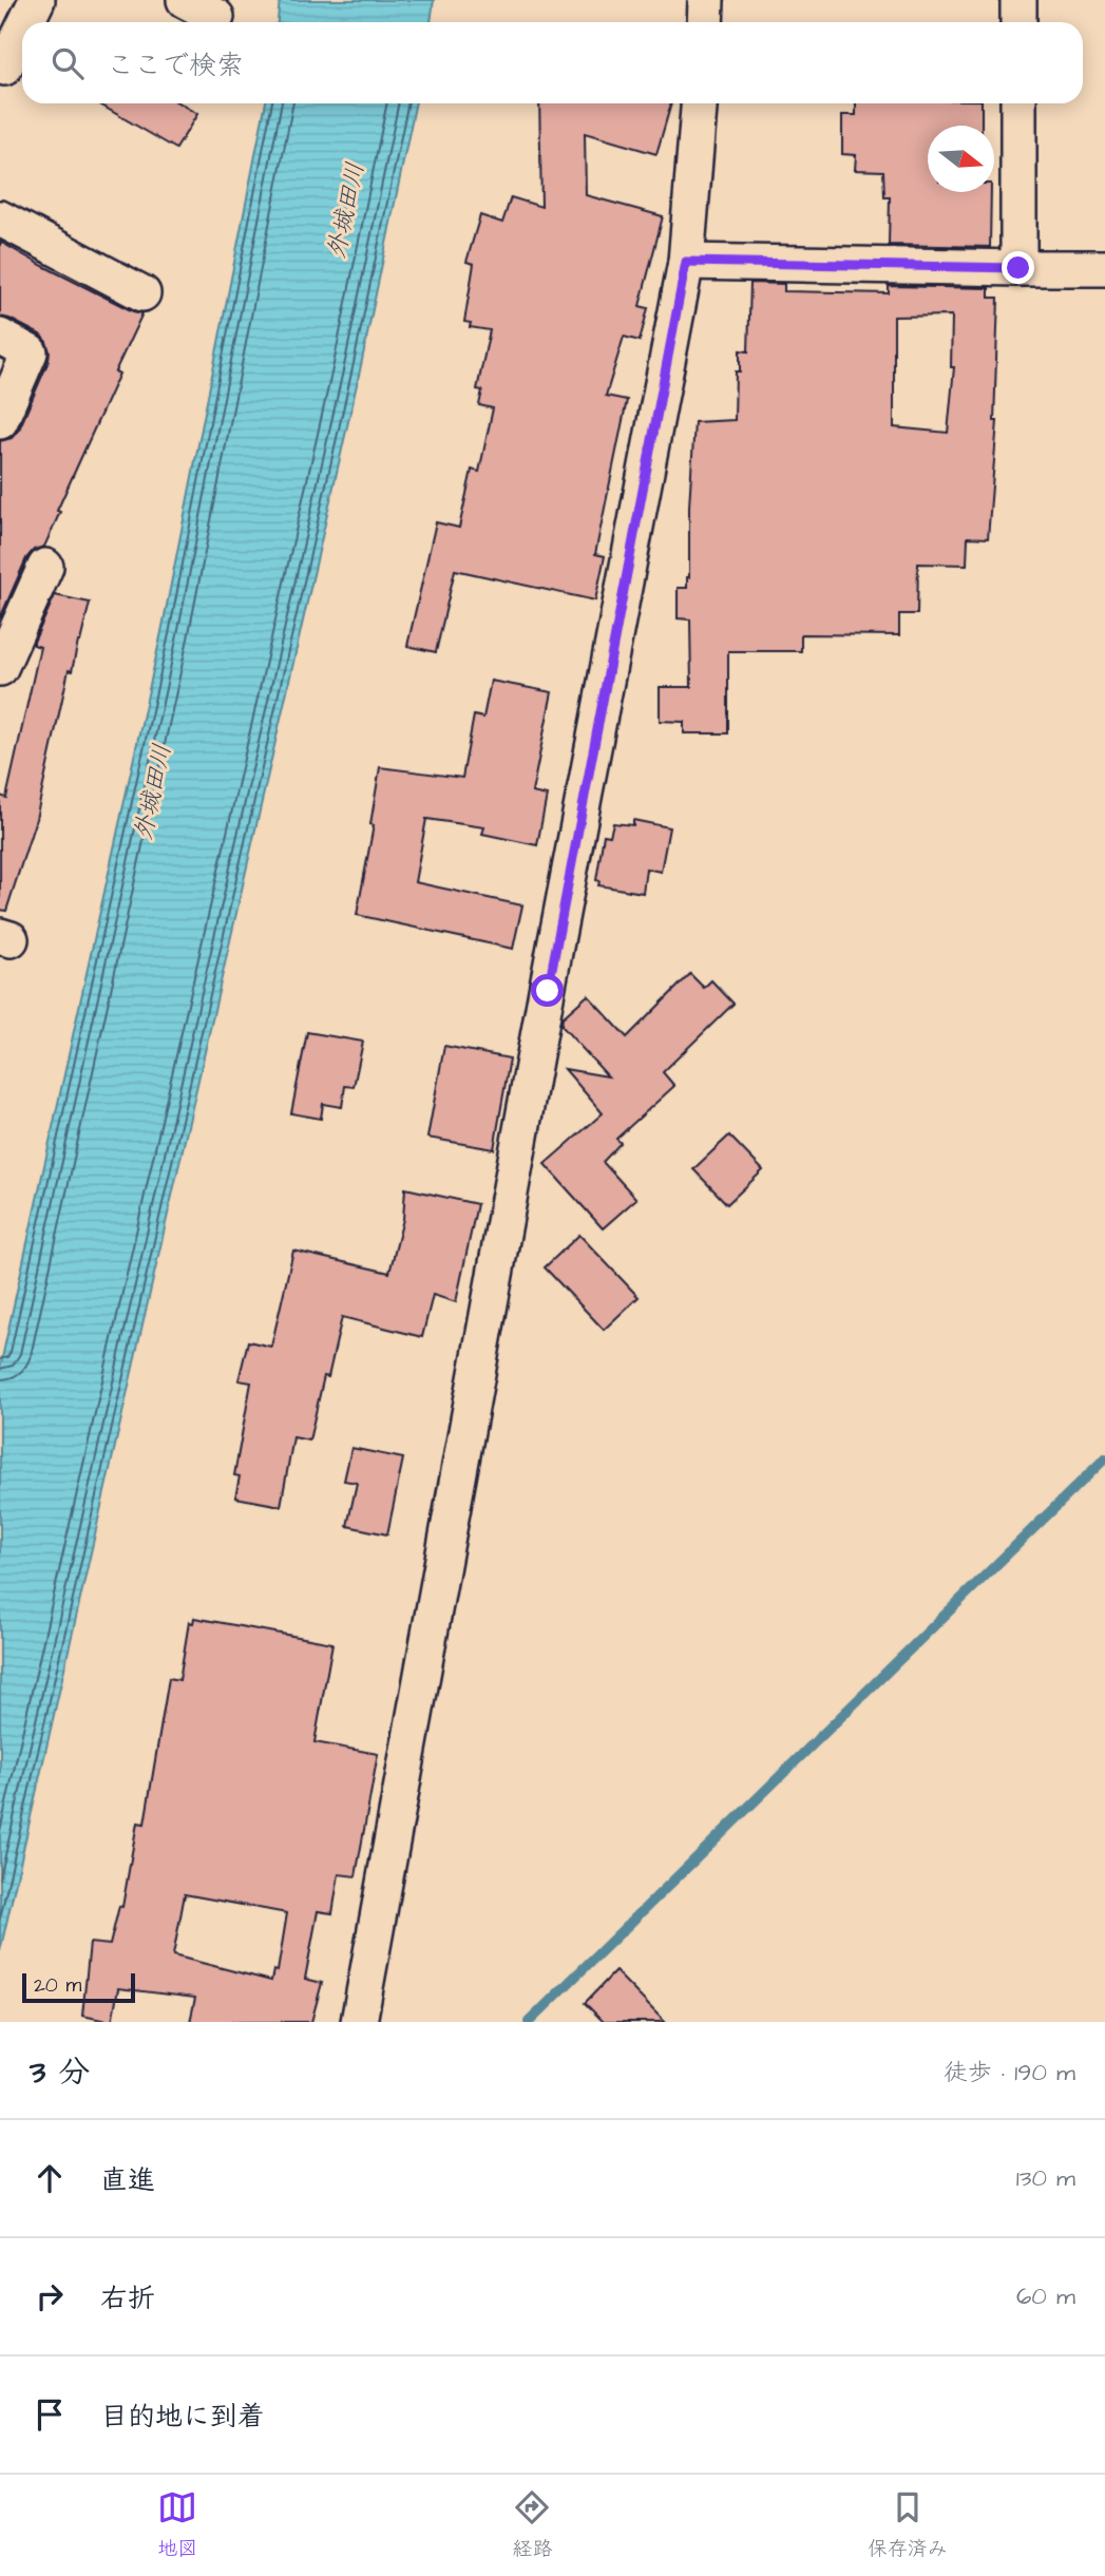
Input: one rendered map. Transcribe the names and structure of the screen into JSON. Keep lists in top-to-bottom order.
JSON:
{
  "water": ["外城田川"],
  "scale_bar": "20 m",
  "north": "right",
  "page": {
    "search": "ここで検索",
    "scale": "20 m",
    "heading": ["3 分", "徒歩 · 190 m"],
    "list": [
      ["直進", "130 m"],
      ["右折", "60 m"],
      "目的地に到着"
    ],
    "nav": ["地図", "経路", "保存済み"]
  }
}
